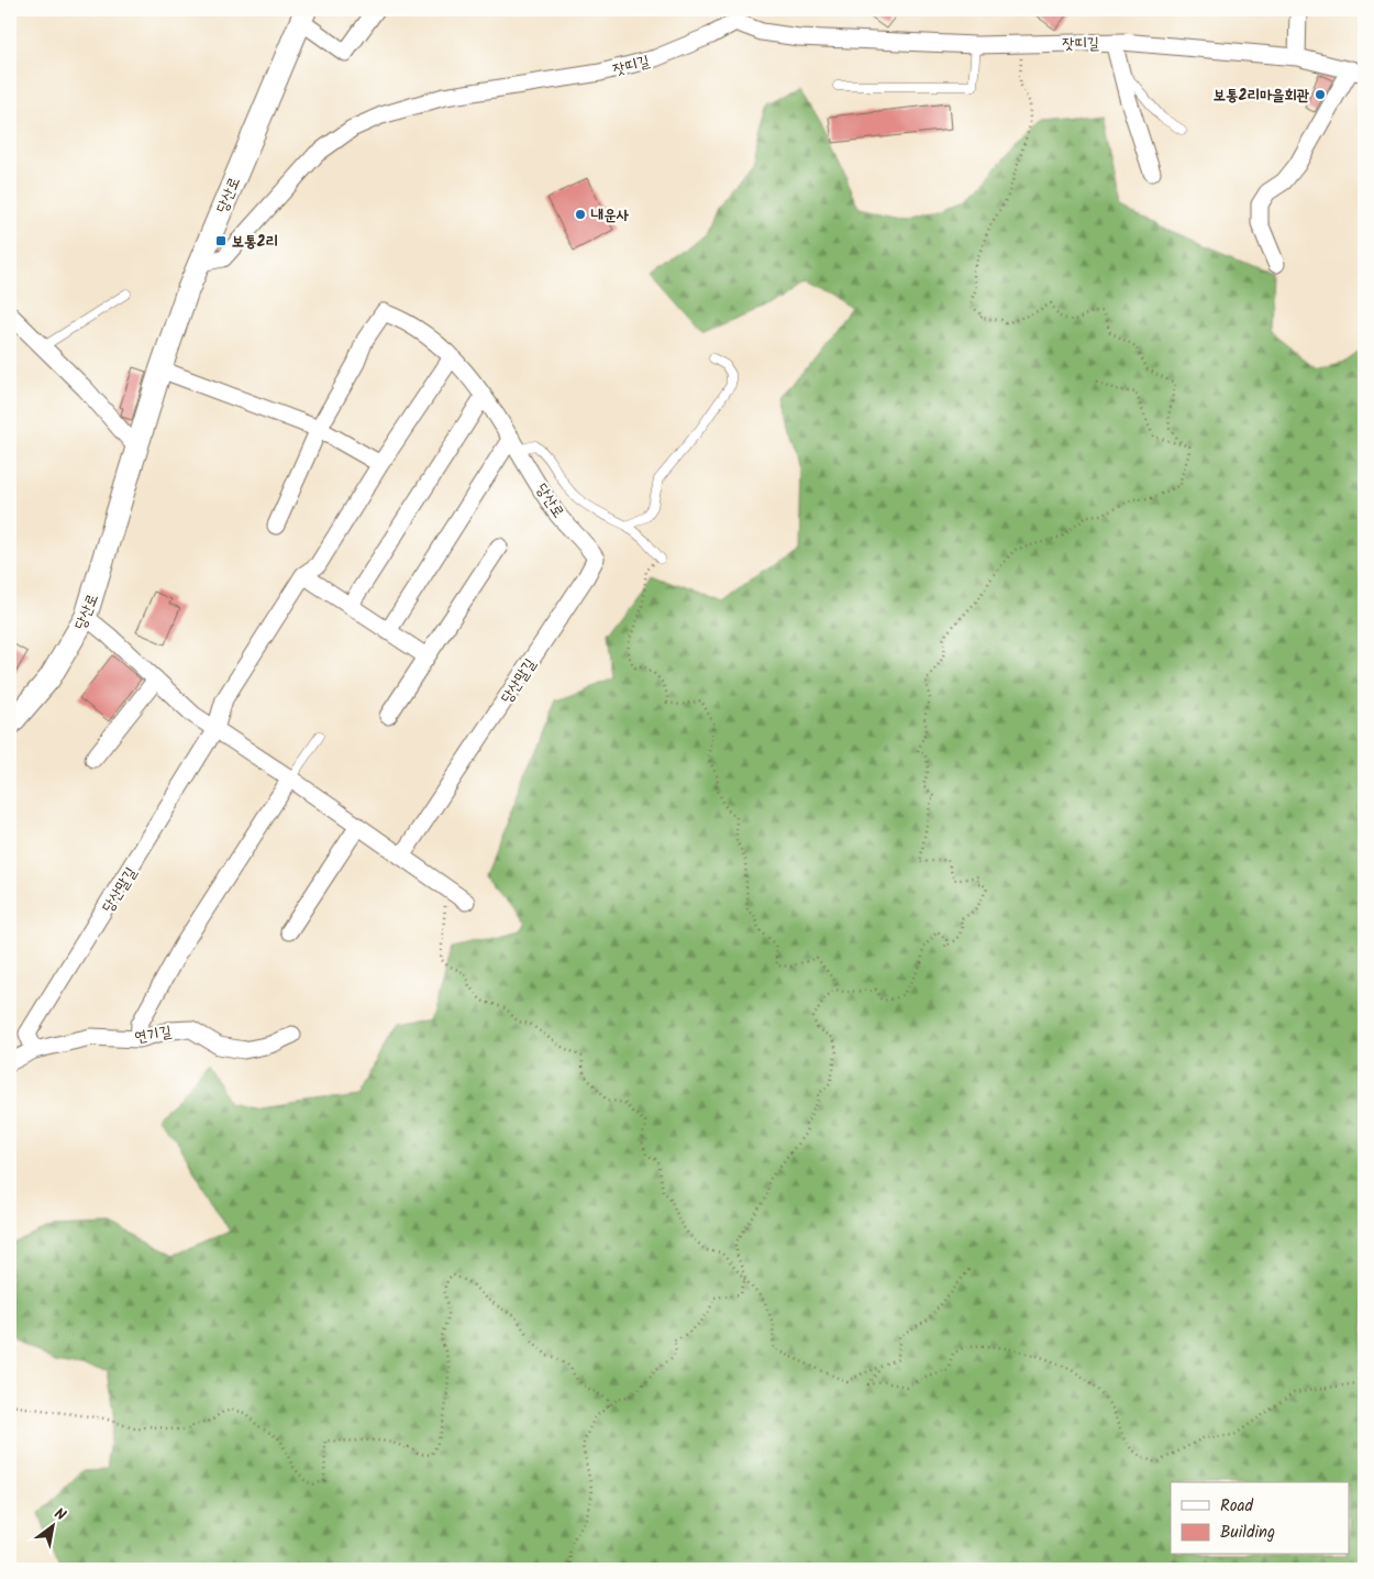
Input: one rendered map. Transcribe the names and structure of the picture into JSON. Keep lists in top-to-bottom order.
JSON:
{
  "streets": {
    "street": [
      "잣띠길",
      "당산로",
      "당산말길",
      "연기길"
    ]
  },
  "crossings": [
    ["잣띠길", "당산로"],
    ["당산로", "당산말길"],
    ["당산말길", "연기길"]
  ],
  "places": {
    "other": ["보통2리마을회관", "내운사"],
    "transit": ["보통2리"]
  },
  "legend": ["Road", "Building"],
  "north": "top right"
}
